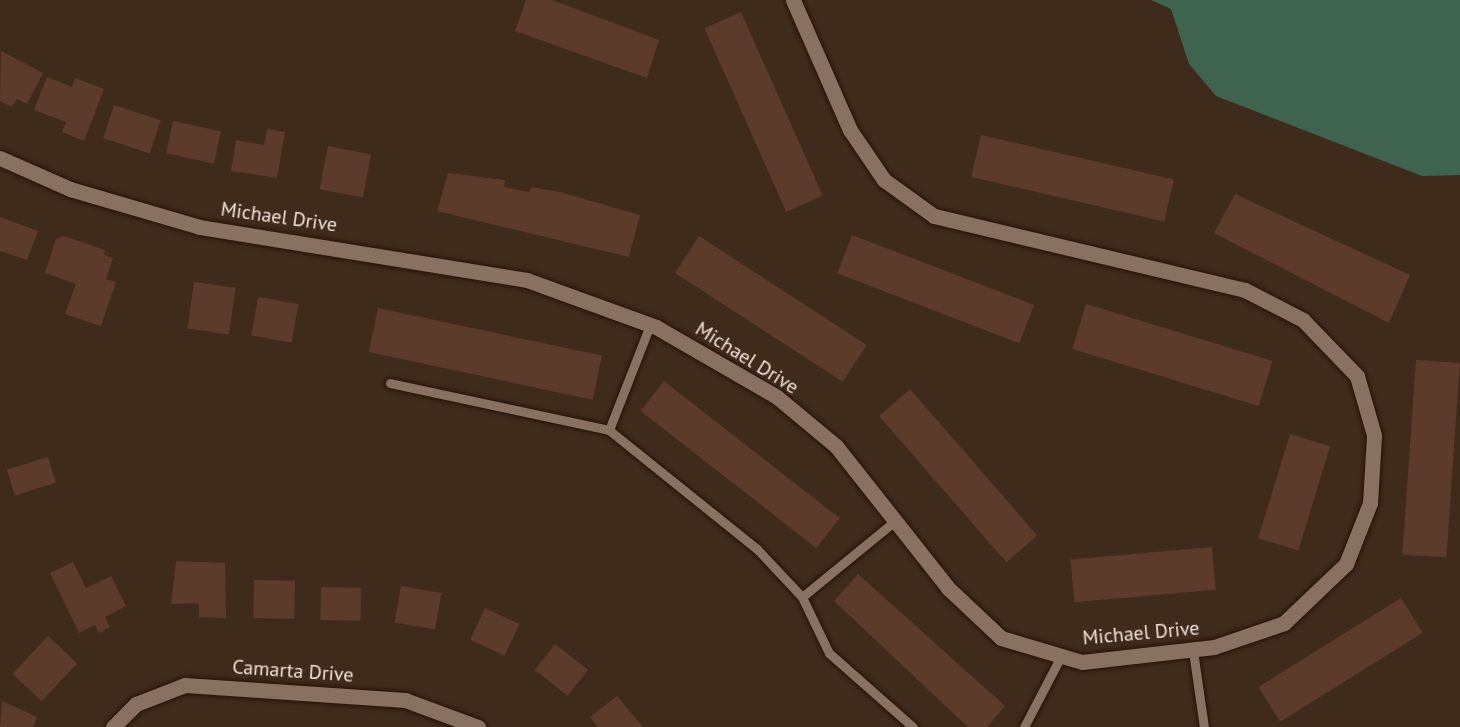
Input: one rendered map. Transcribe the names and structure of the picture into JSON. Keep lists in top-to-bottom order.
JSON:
{
  "streets": {
    "street": ["Michael Drive", "Camarta Drive"]
  }
}
